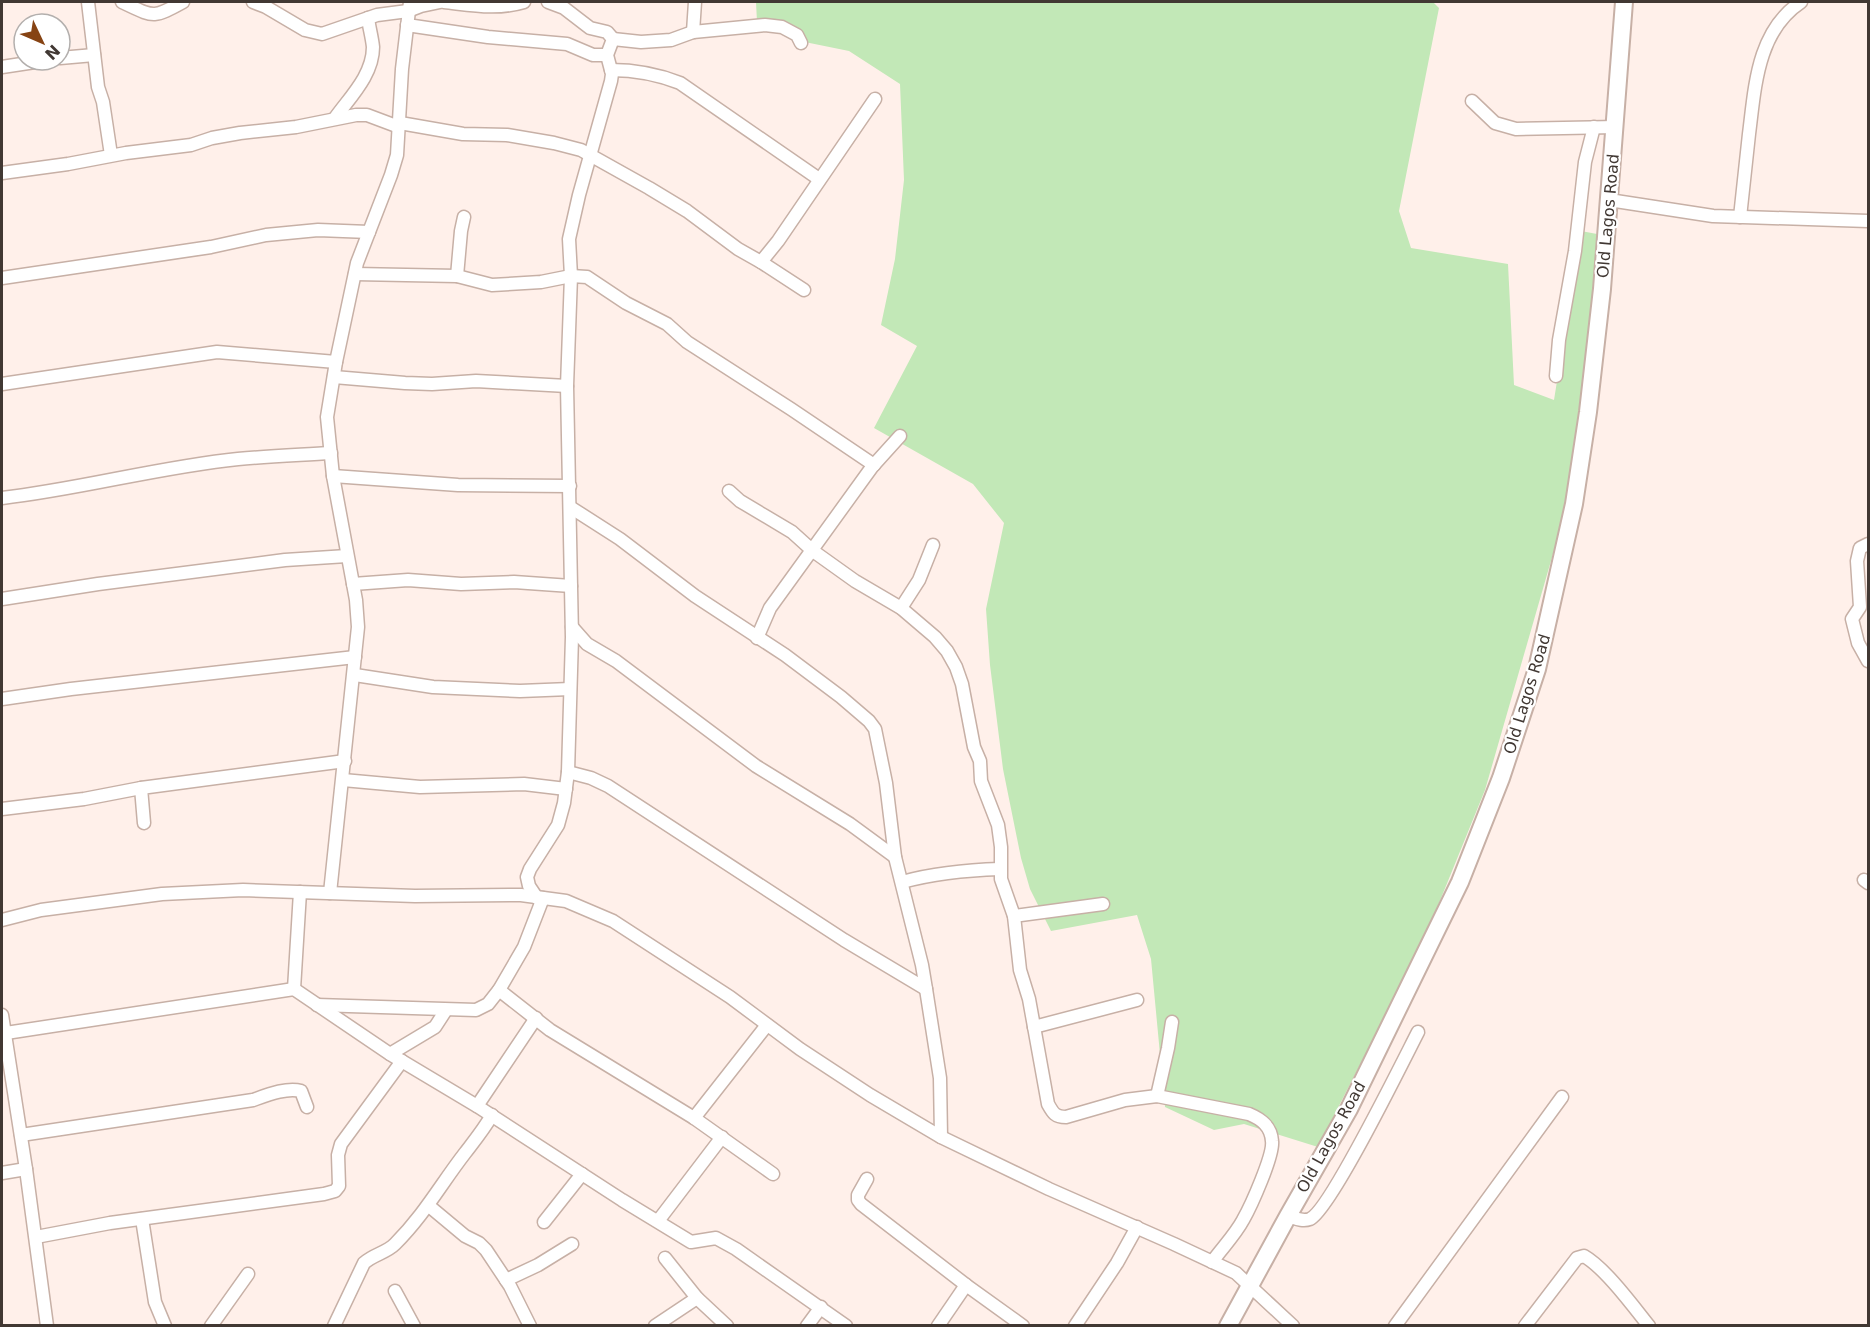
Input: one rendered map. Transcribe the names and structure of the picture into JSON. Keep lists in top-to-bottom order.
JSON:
{
  "streets": {
    "main road": ["Old Lagos Road"]
  },
  "north": "bottom right"
}
